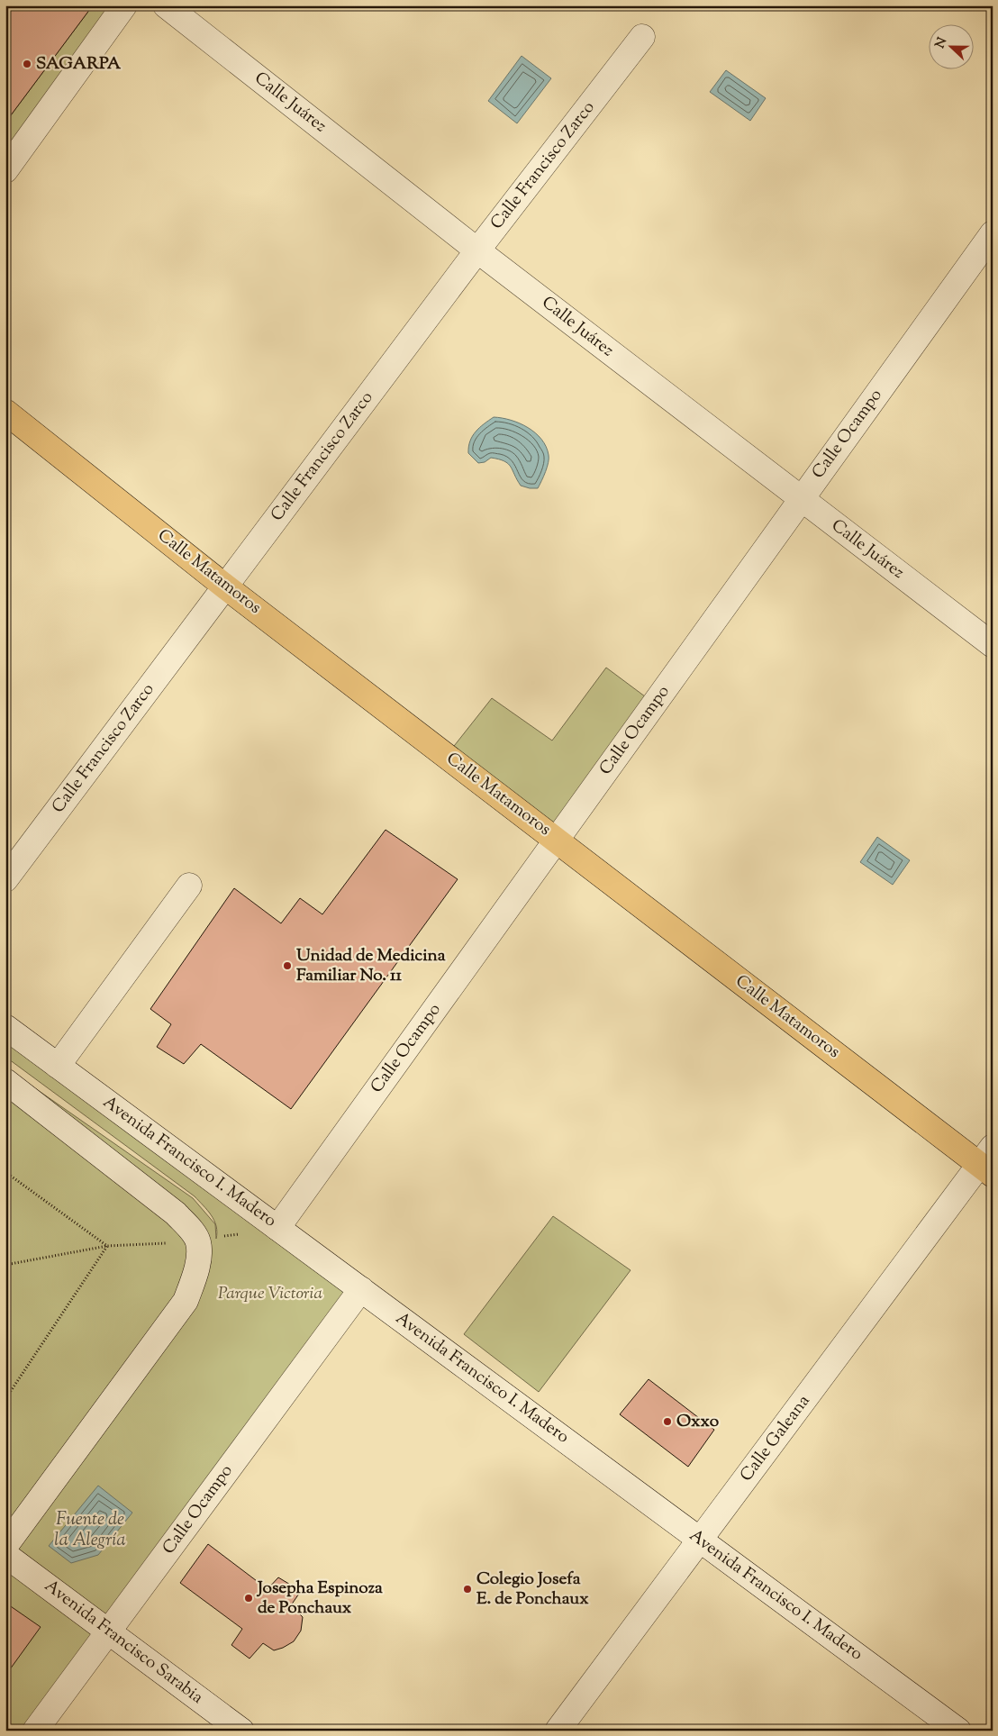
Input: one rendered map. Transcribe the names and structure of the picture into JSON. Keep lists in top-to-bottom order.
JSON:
{
  "streets": {
    "main road": ["Calle Matamoros"],
    "street": [
      "Calle Juárez",
      "Calle Francisco Zarco",
      "Calle Ocampo",
      "Avenida Francisco I. Madero",
      "Calle Galeana",
      "Avenida Francisco Sarabia"
    ]
  },
  "crossings": [
    ["Calle Juárez", "Calle Francisco Zarco"],
    ["Calle Juárez", "Calle Ocampo"],
    ["Calle Francisco Zarco", "Calle Matamoros"],
    ["Calle Ocampo", "Calle Matamoros"],
    ["Calle Ocampo", "Avenida Francisco I. Madero"],
    ["Calle Ocampo", "Avenida Francisco Sarabia"],
    ["Calle Matamoros", "Calle Galeana"],
    ["Avenida Francisco I. Madero", "Calle Galeana"]
  ],
  "water": ["Fuente de la Alegría"],
  "parks": ["Parque Victoria"],
  "places": [
    "SAGARPA",
    "Unidad de Medicina Familiar No. 11",
    "Oxxo",
    "Colegio Josefa E. de Ponchaux",
    "Josepha Espinoza de Ponchaux"
  ],
  "north": "left"
}
